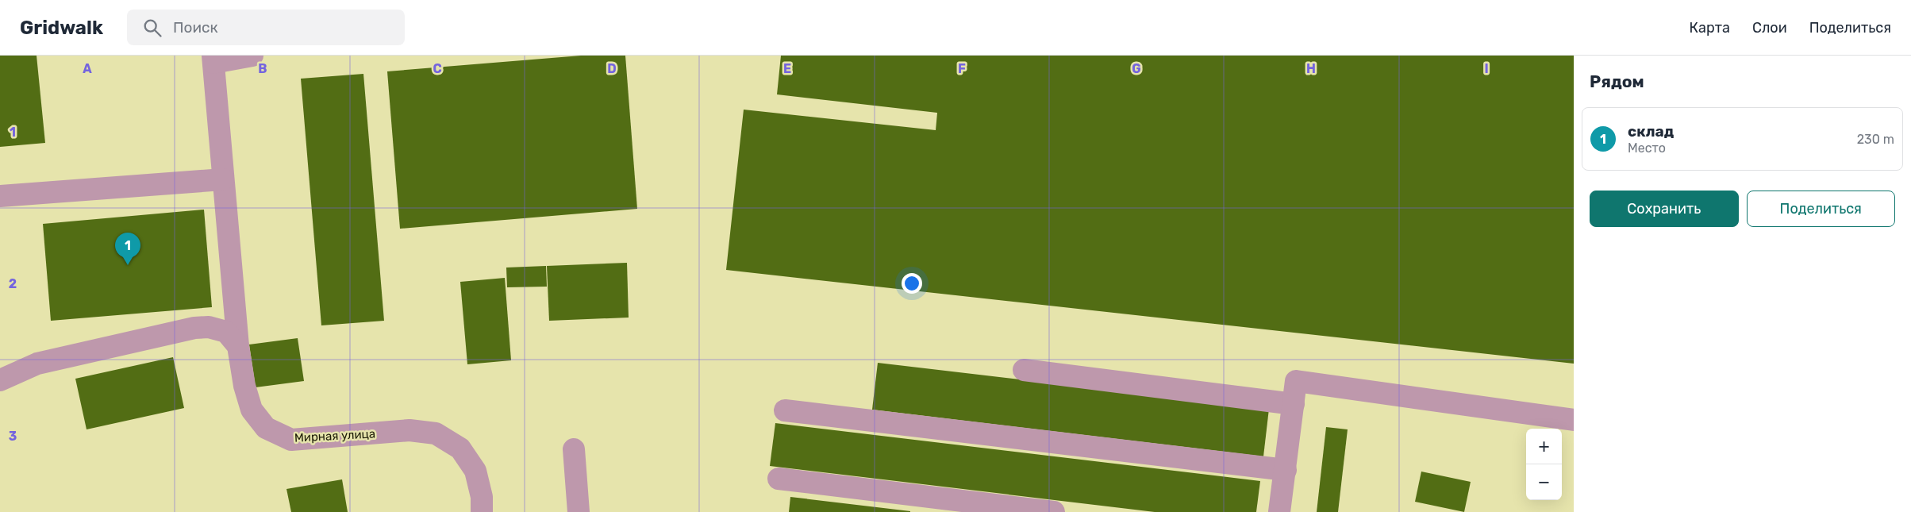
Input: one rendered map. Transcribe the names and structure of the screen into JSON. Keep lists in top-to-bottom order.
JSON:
{
  "streets": {
    "street": ["Мирная улица"]
  },
  "page": {
    "header": "Gridwalk",
    "search": "Поиск",
    "nav": ["Карта", "Слои", "Поделиться"],
    "heading": "Рядом",
    "list": [
      {
        "mark": "1",
        "name": "склад",
        "note": "Место",
        "value": "230 m"
      }
    ],
    "buttons": ["Сохранить", "Поделиться"],
    "pins": "1",
    "map_buttons": ["+", "−"]
  },
  "grid": {
    "columns": [
      "A",
      "B",
      "C",
      "D",
      "E",
      "F",
      "G",
      "H",
      "I"
    ],
    "rows": ["1", "2", "3"]
  }
}
